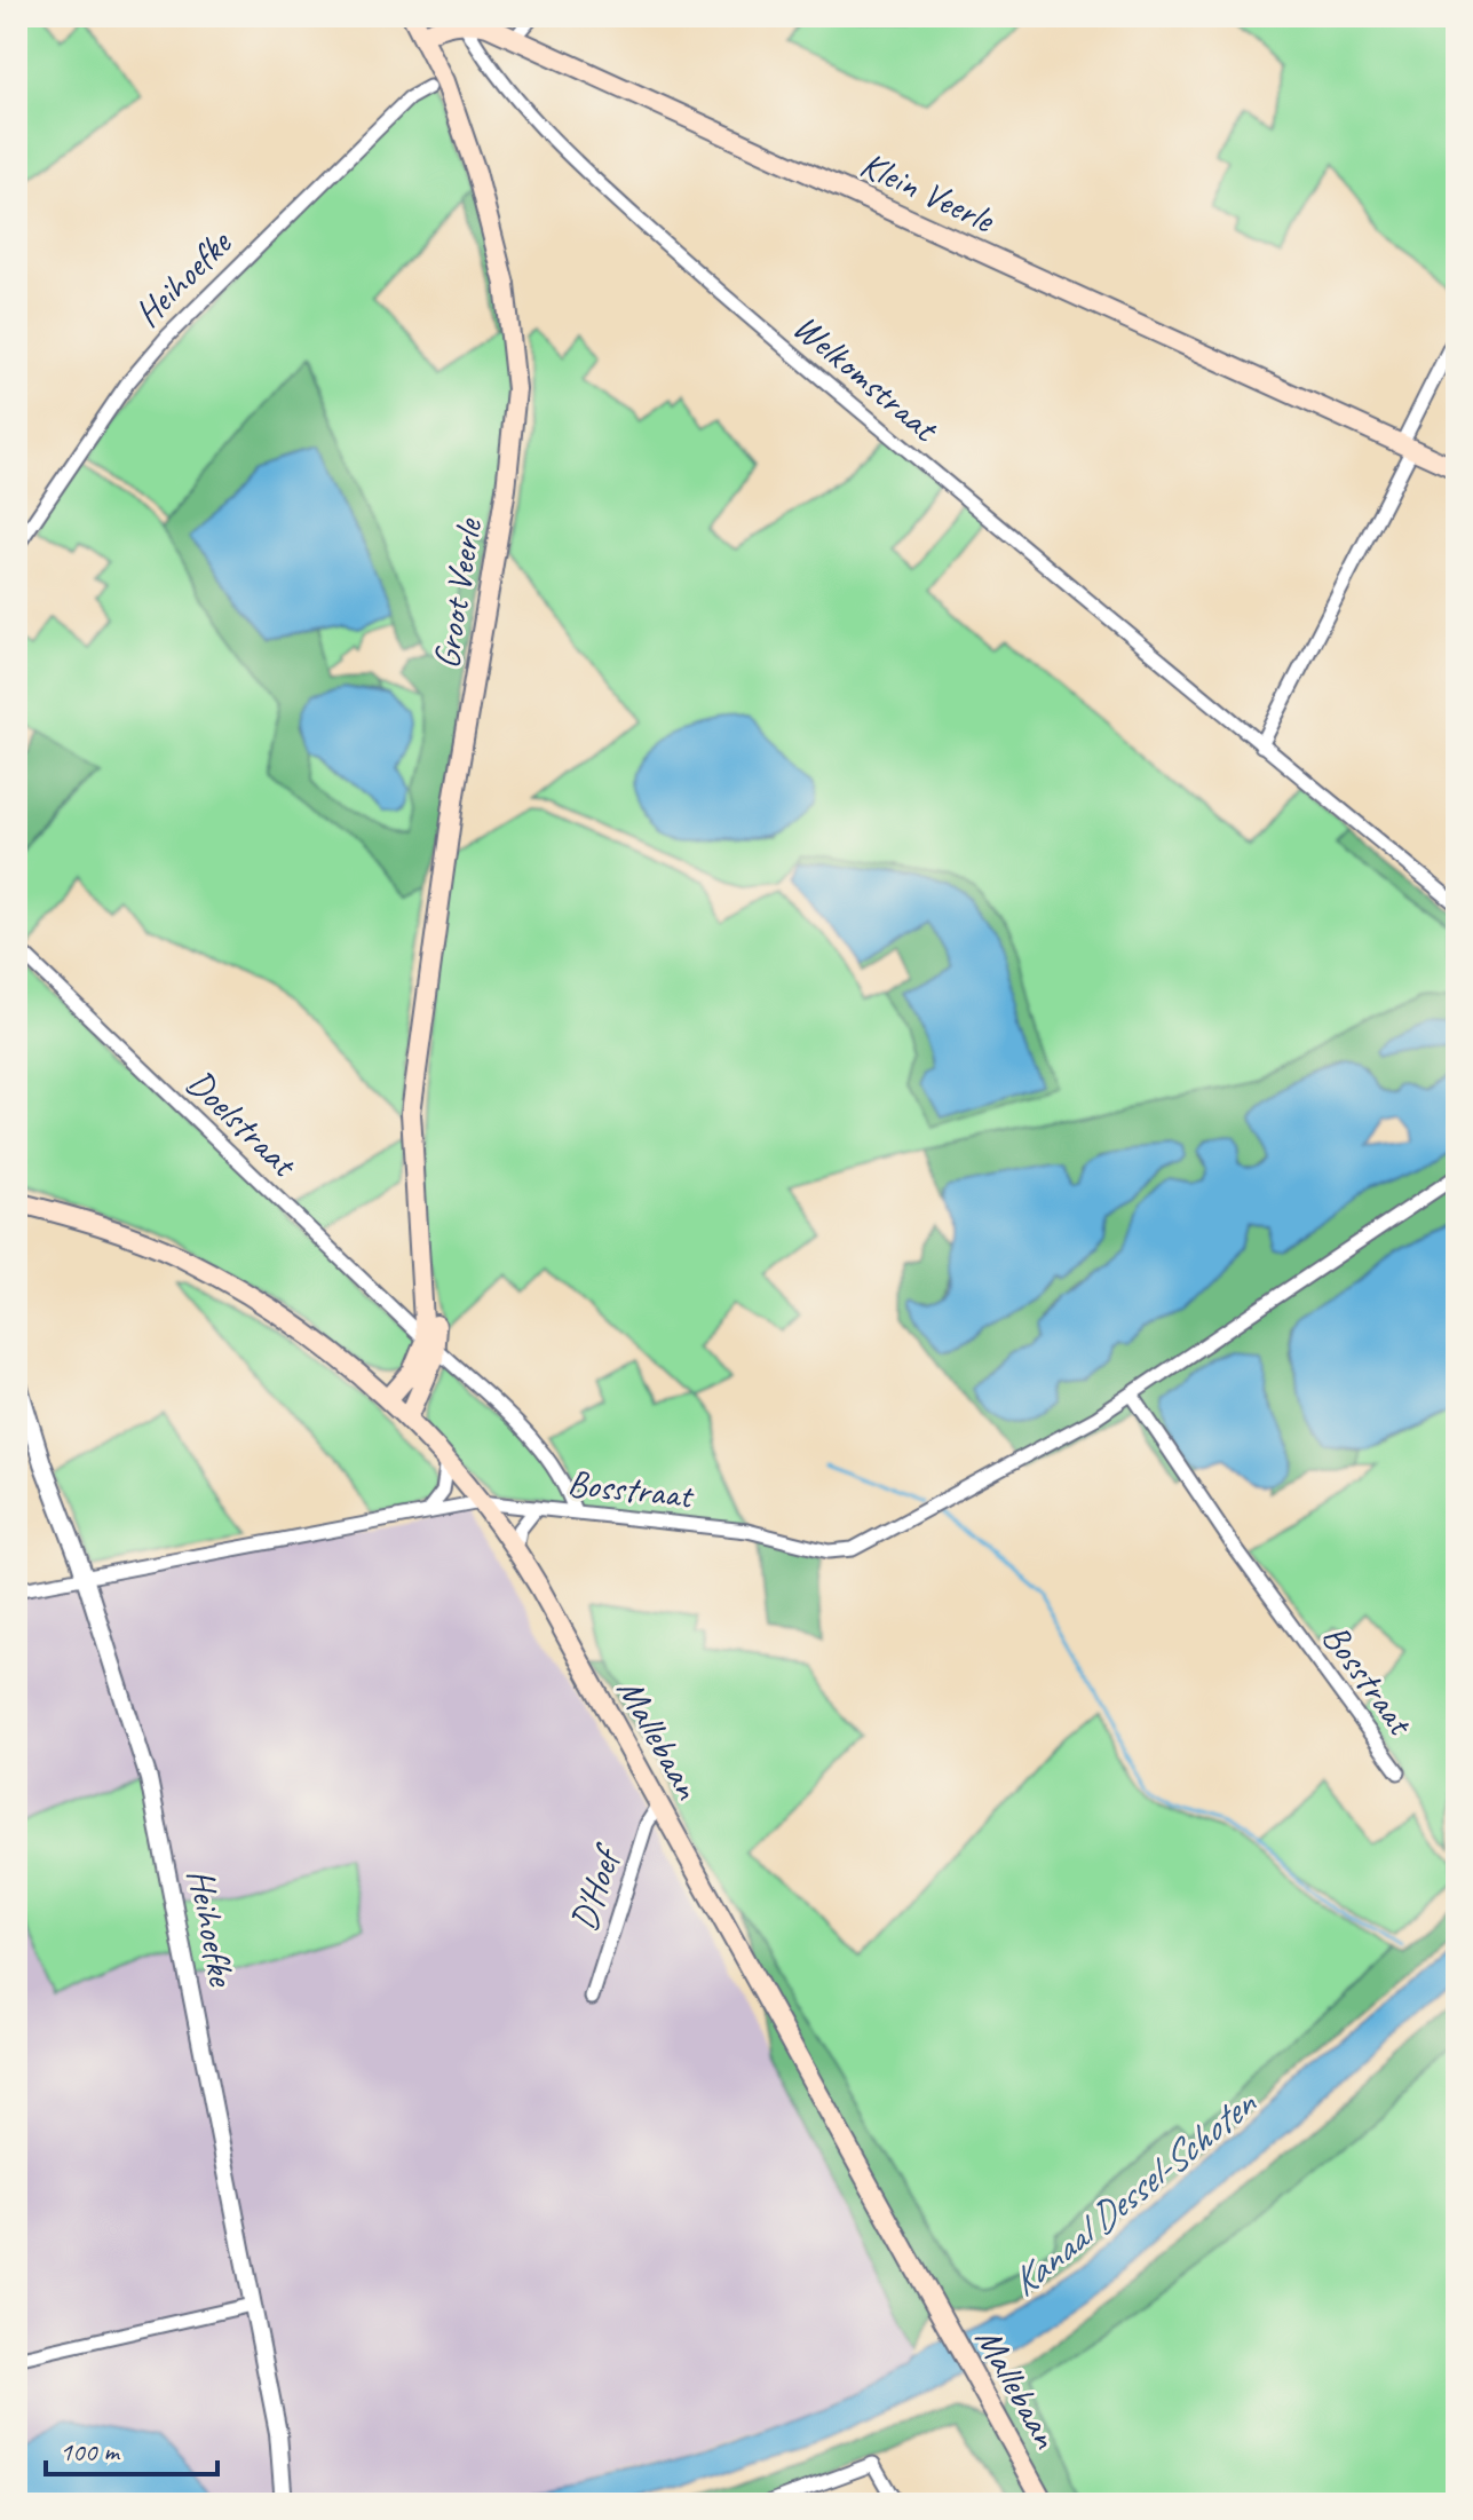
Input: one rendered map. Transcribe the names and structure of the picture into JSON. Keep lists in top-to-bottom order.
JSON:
{
  "streets": {
    "main road": ["Klein Veerle", "Groot Veerle", "Mallebaan"],
    "street": [
      "Heihoefke",
      "Welkomstraat",
      "Doelstraat",
      "Bosstraat",
      "D'Hoef"
    ]
  },
  "crossings": [
    ["Klein Veerle", "Welkomstraat"],
    ["Heihoefke", "Bosstraat"],
    ["Groot Veerle", "Doelstraat"],
    ["Groot Veerle", "Mallebaan"],
    ["Doelstraat", "Bosstraat"],
    ["Bosstraat", "Mallebaan"],
    ["Mallebaan", "D'Hoef"]
  ],
  "water": ["Kanaal Dessel-Schoten"],
  "scale_bar": "100 m"
}
